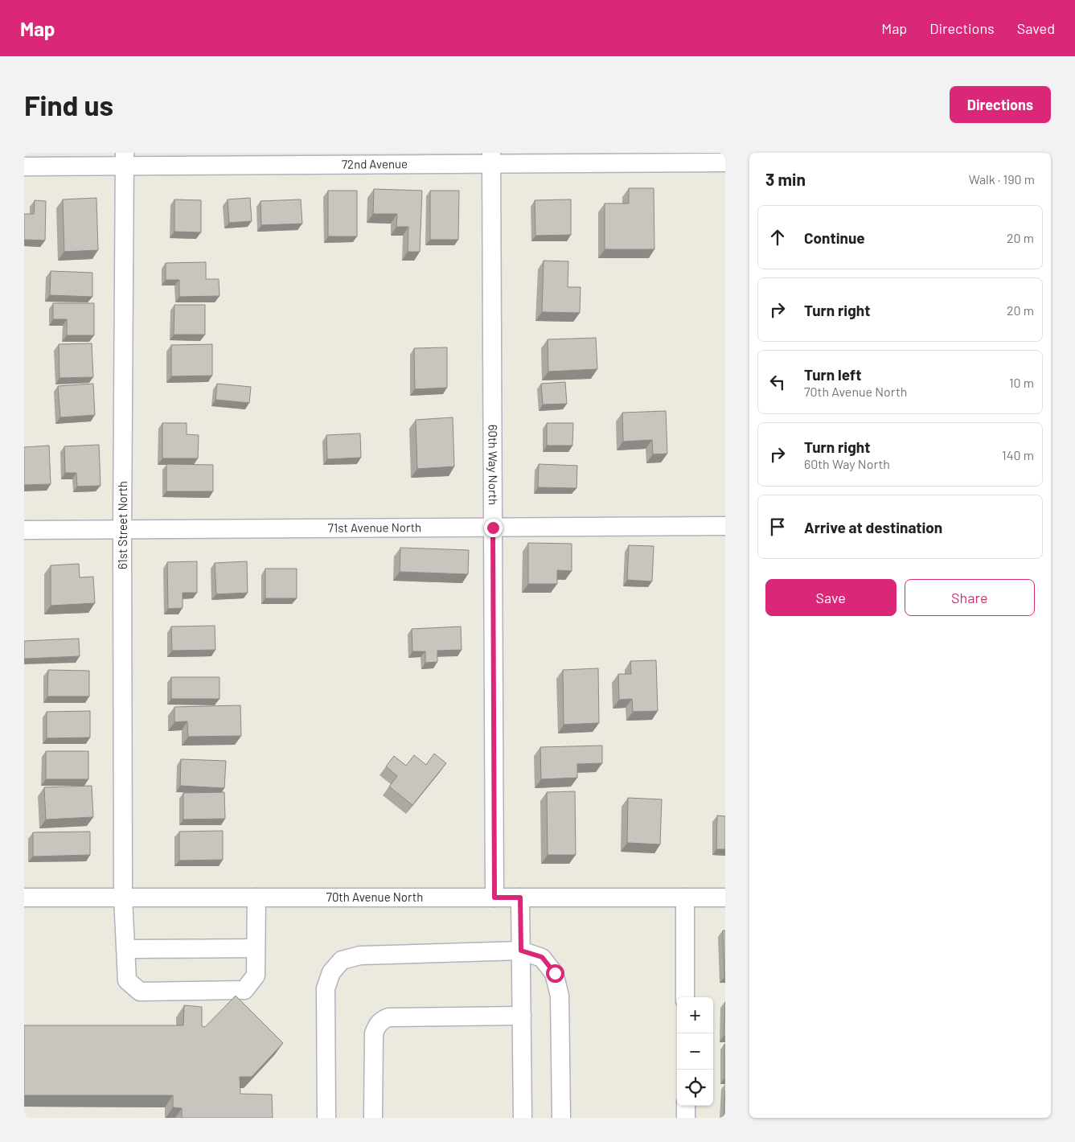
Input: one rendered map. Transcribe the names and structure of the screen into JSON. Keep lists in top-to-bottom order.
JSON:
{
  "streets": {
    "street": [
      "72nd Avenue",
      "60th Way North",
      "61st Street North",
      "71st Avenue North",
      "70th Avenue North"
    ]
  },
  "crossings": [
    ["72nd Avenue", "60th Way North"],
    ["72nd Avenue", "61st Street North"],
    ["60th Way North", "71st Avenue North"],
    ["60th Way North", "70th Avenue North"],
    ["61st Street North", "71st Avenue North"],
    ["61st Street North", "70th Avenue North"]
  ],
  "page": {
    "header": "Map",
    "nav": ["Map", "Directions", "Saved"],
    "buttons": [
      "Directions",
      ["Save", "Share"]
    ],
    "title": "Find us",
    "heading": ["3 min", "Walk · 190 m"],
    "list": [
      ["Continue", "20 m"],
      ["Turn right", "20 m"],
      ["Turn left", "70th Avenue North", "10 m"],
      ["Turn right", "60th Way North", "140 m"],
      "Arrive at destination"
    ],
    "map_buttons": ["+", "−"]
  }
}
